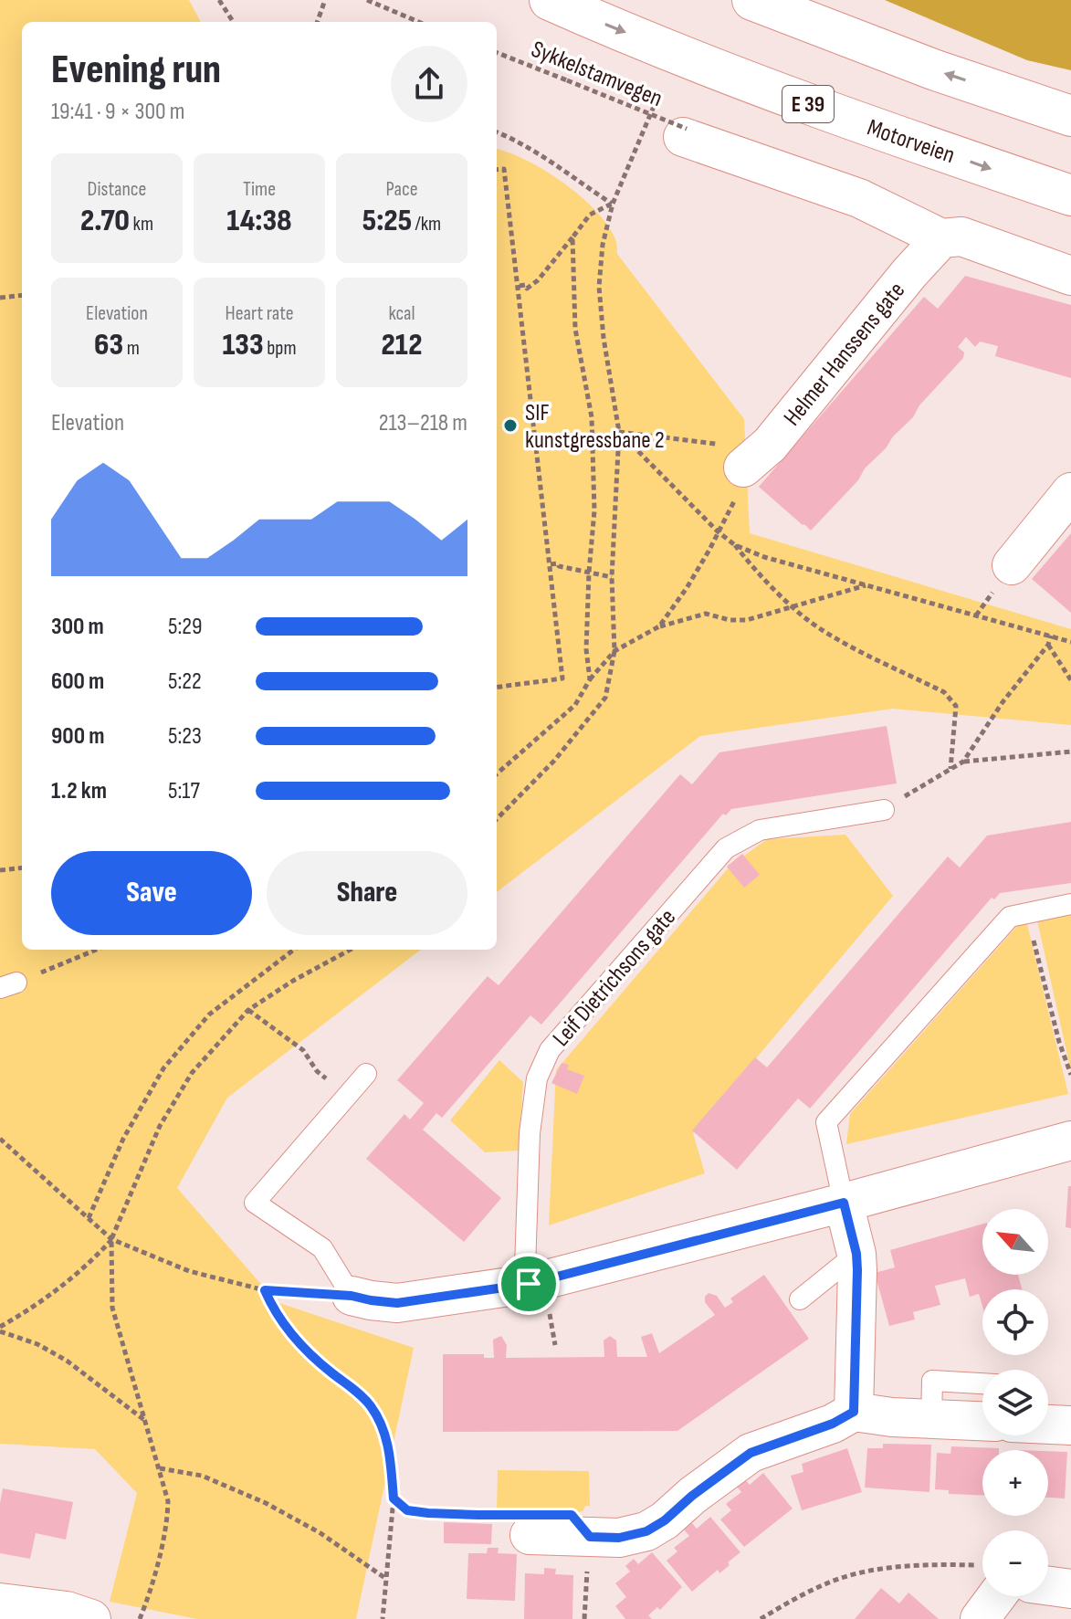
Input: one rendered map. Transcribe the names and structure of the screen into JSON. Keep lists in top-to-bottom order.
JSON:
{
  "streets": {
    "highway": ["E 39", "Motorveien"],
    "street": ["Helmer Hanssens gate"],
    "lane": ["Leif Dietrichsons gate"],
    "path": ["Sykkelstamvegen"]
  },
  "places": ["SIF kunstgressbane 2"],
  "north": "top left",
  "page": {
    "heading": ["Evening run", "19:41 · 9 × 300 m"],
    "stats": [
      ["Distance", "2.70 km"],
      ["Time", "14:38"],
      ["Pace", "5:25 /km"],
      ["Elevation", "63 m"],
      ["Heart rate", "133 bpm"],
      ["kcal", "212"]
    ],
    "chart": ["Elevation", "213–218 m"],
    "list": [
      {
        "name": "300 m",
        "note": "5:29"
      },
      {
        "name": "600 m",
        "note": "5:22"
      },
      {
        "name": "900 m",
        "note": "5:23"
      },
      {
        "name": "1.2 km",
        "note": "5:17"
      }
    ],
    "buttons": ["Save", "Share"],
    "map_buttons": ["+", "−"]
  }
}
